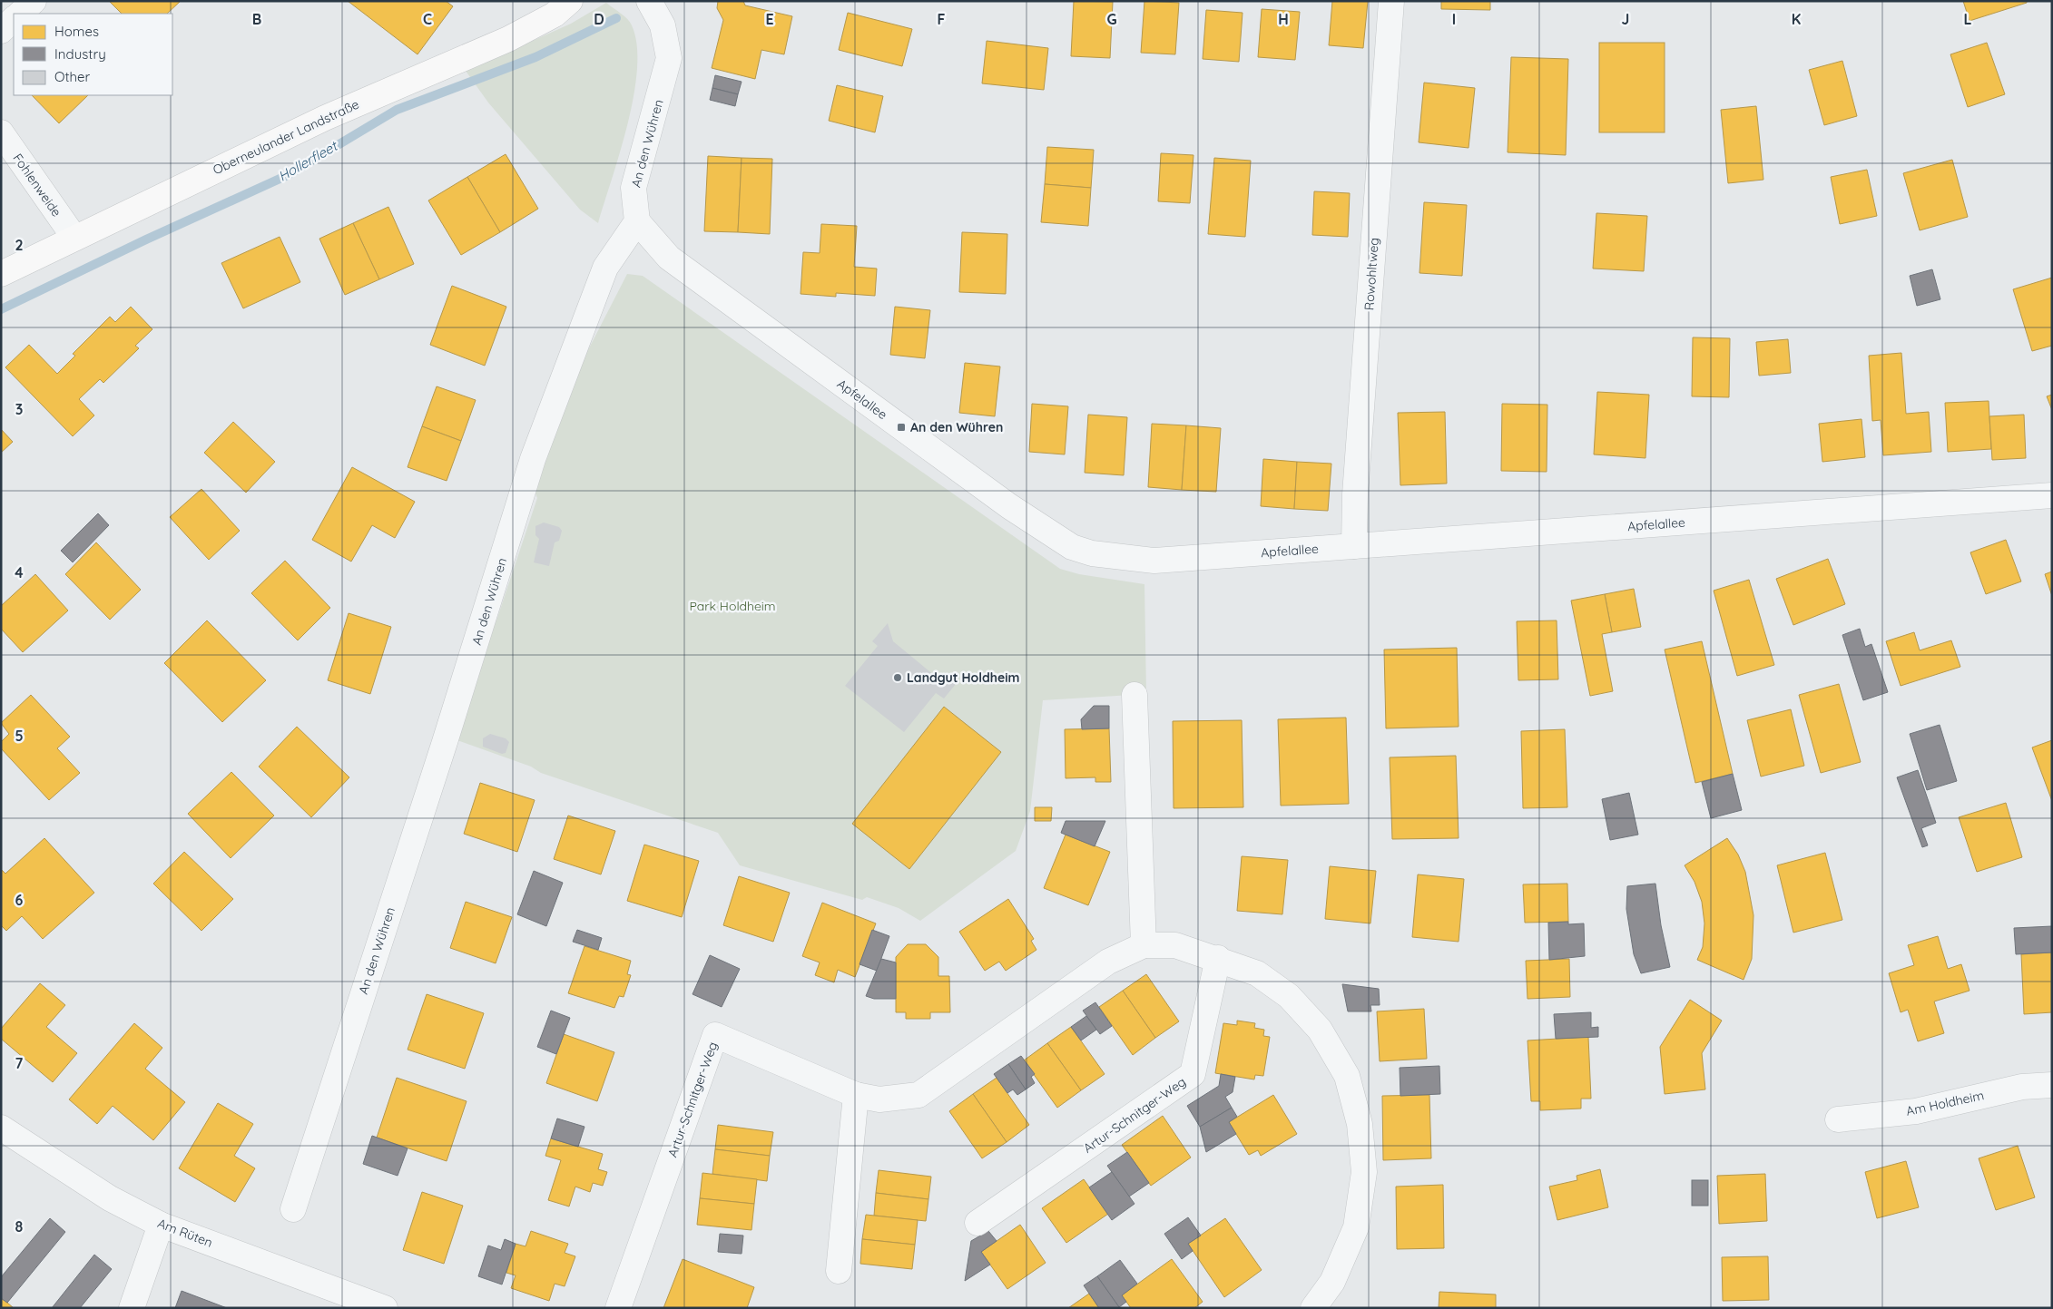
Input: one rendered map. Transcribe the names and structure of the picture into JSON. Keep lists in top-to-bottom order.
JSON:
{
  "streets": {
    "street": [
      "Oberneulander Landstraße",
      "An den Wühren",
      "Fohlenweide",
      "Rowohltweg",
      "Apfelallee",
      "Artur-Schnitger-Weg",
      "Am Holdheim",
      "Am Rüten"
    ]
  },
  "crossings": [
    ["Oberneulander Landstraße", "Fohlenweide"],
    ["An den Wühren", "Apfelallee"],
    ["Rowohltweg", "Apfelallee"]
  ],
  "water": ["Hollerfleet"],
  "parks": ["Park Holdheim"],
  "places": {
    "transit": ["An den Wühren"],
    "other": ["Landgut Holdheim"]
  },
  "legend": ["Homes", "Industry", "Other"],
  "grid": {
    "columns": [
      "B",
      "C",
      "D",
      "E",
      "F",
      "G",
      "H",
      "I",
      "J",
      "K",
      "L"
    ],
    "rows": [
      "2",
      "3",
      "4",
      "5",
      "6",
      "7",
      "8"
    ]
  }
}
